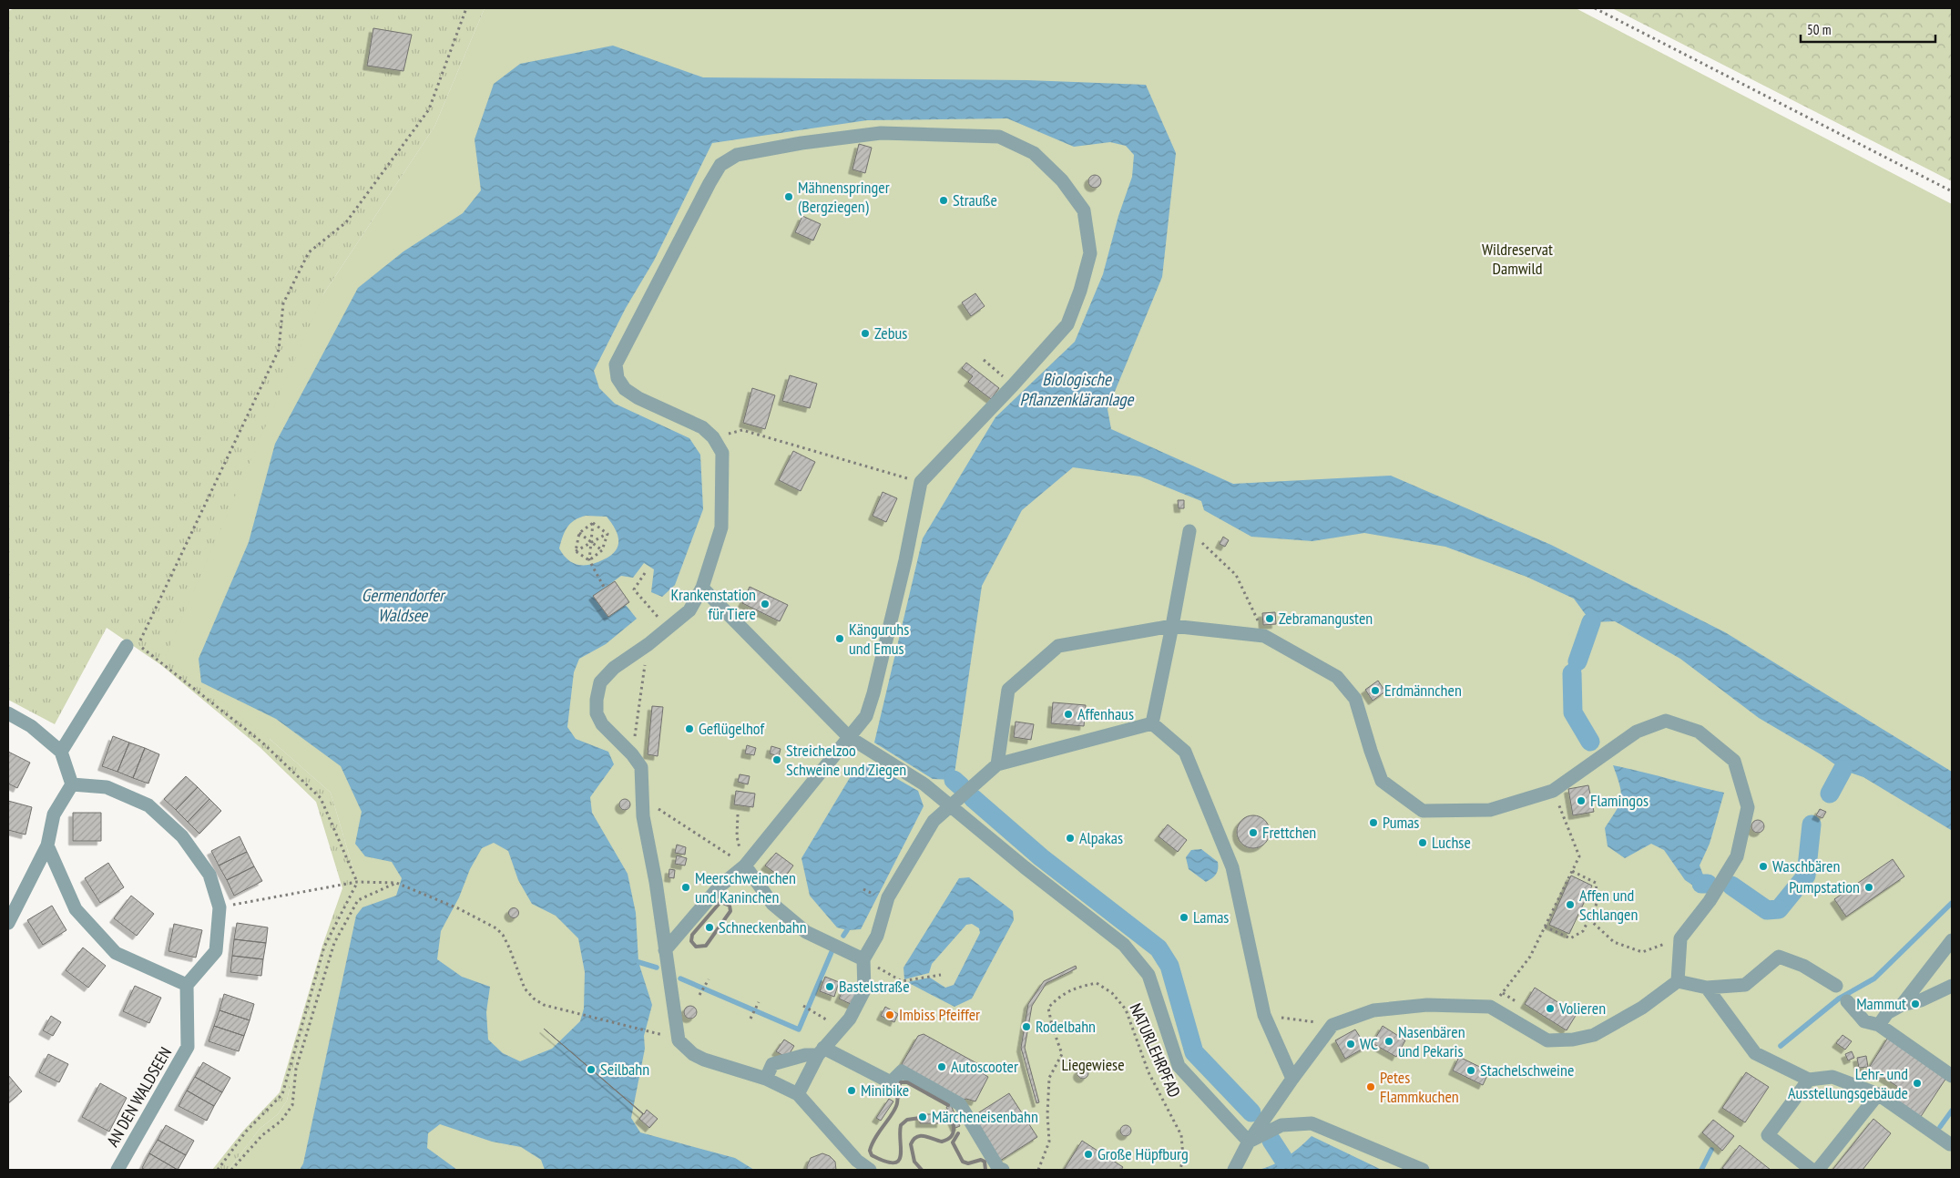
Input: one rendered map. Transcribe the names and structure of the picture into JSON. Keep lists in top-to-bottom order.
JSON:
{
  "streets": {
    "street": ["AN DEN WALDSEEN"],
    "path": ["NATURLEHRPFAD"]
  },
  "water": ["Biologische Pflanzenkläranlage", "Germendorfer Waldsee"],
  "parks": ["Wildreservat Damwild", "Liegewiese"],
  "places": [
    "Mähnenspringer (Bergziegen)",
    "Strauße",
    "Zebus",
    "Krankenstation für Tiere",
    "Zebramangusten",
    "Känguruhs und Emus",
    "Erdmännchen",
    "Affenhaus",
    "Geflügelhof",
    "Streichelzoo Schweine und Ziegen",
    "Flamingos",
    "Pumas",
    "Frettchen",
    "Alpakas",
    "Luchse",
    "Waschbären",
    "Meerschweinchen und Kaninchen",
    "Pumpstation",
    "Affen und Schlangen",
    "Lamas",
    "Schneckenbahn",
    "Bastelstraße",
    "Mammut",
    "Volieren",
    "Imbiss Pfeiffer",
    "Rodelbahn",
    "Nasenbären und Pekaris",
    "WC",
    "Autoscooter",
    "Seilbahn",
    "Stachelschweine",
    "Lehr- und Ausstellungsgebäude",
    "Petes Flammkuchen",
    "Minibike",
    "Märcheneisenbahn",
    "Große Hüpfburg"
  ],
  "scale_bar": "50 m"
}
